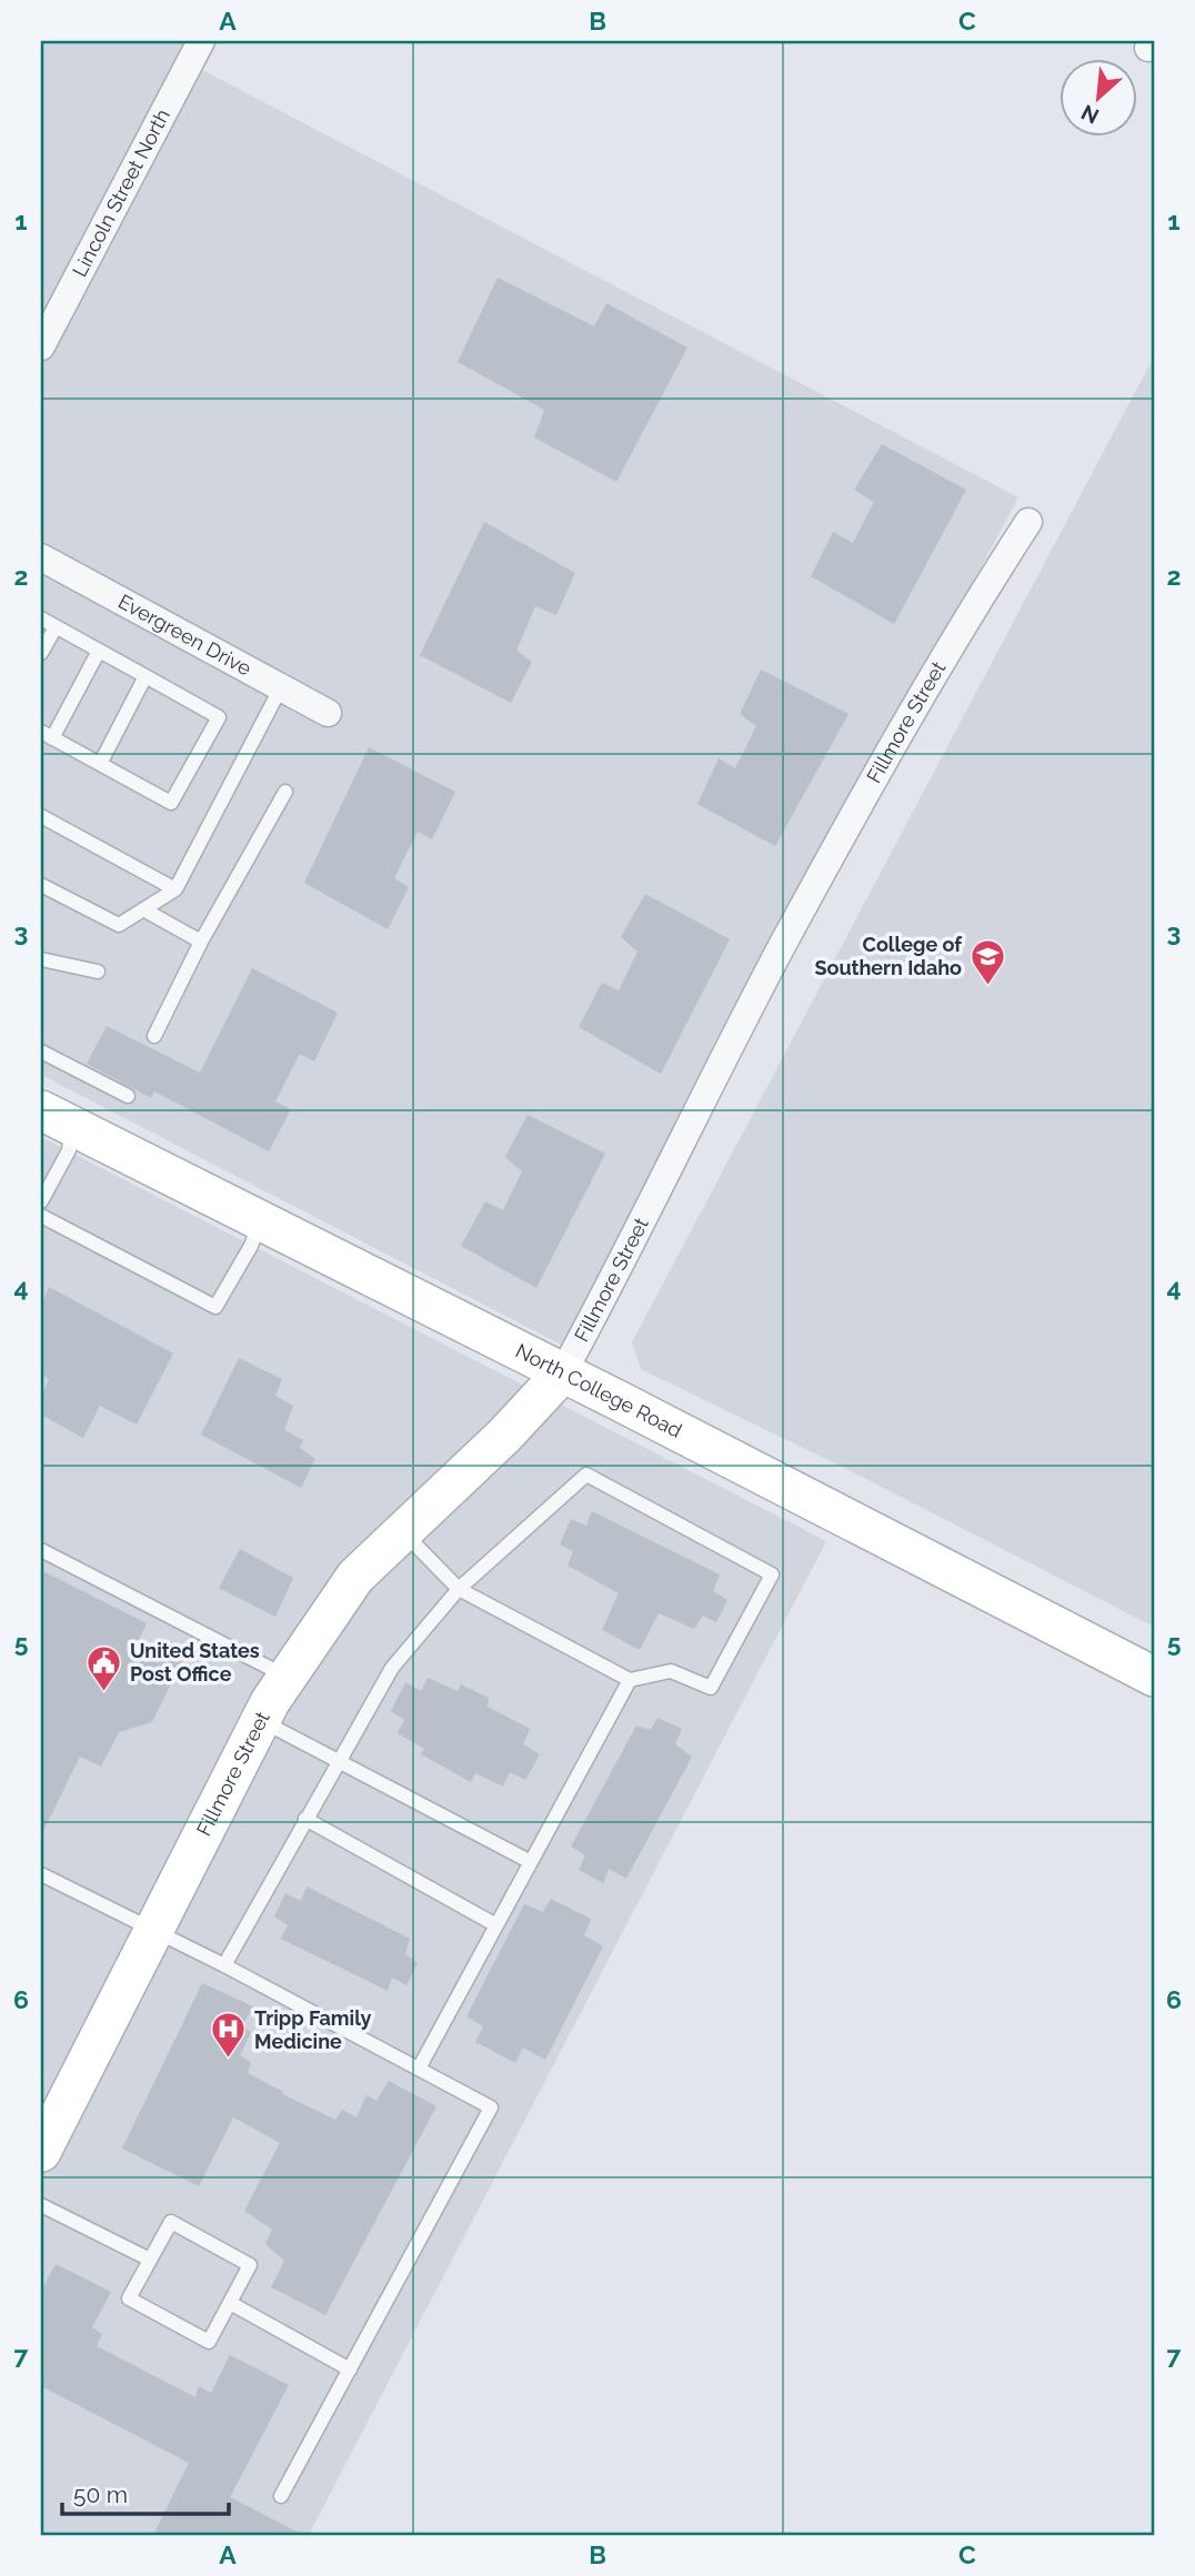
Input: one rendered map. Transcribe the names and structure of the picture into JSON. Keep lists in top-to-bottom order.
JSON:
{
  "streets": {
    "main road": ["Fillmore Street", "North College Road"],
    "street": ["Lincoln Street North", "Evergreen Drive"]
  },
  "crossings": [
    ["Fillmore Street", "North College Road"]
  ],
  "places": {
    "school or university": ["College of Southern Idaho"],
    "public building": ["United States Post Office"],
    "hospital": ["Tripp Family Medicine"]
  },
  "scale_bar": "50 m",
  "north": "bottom left",
  "grid": {
    "columns": ["A", "B", "C"],
    "rows": [
      "1",
      "2",
      "3",
      "4",
      "5",
      "6",
      "7"
    ]
  }
}
